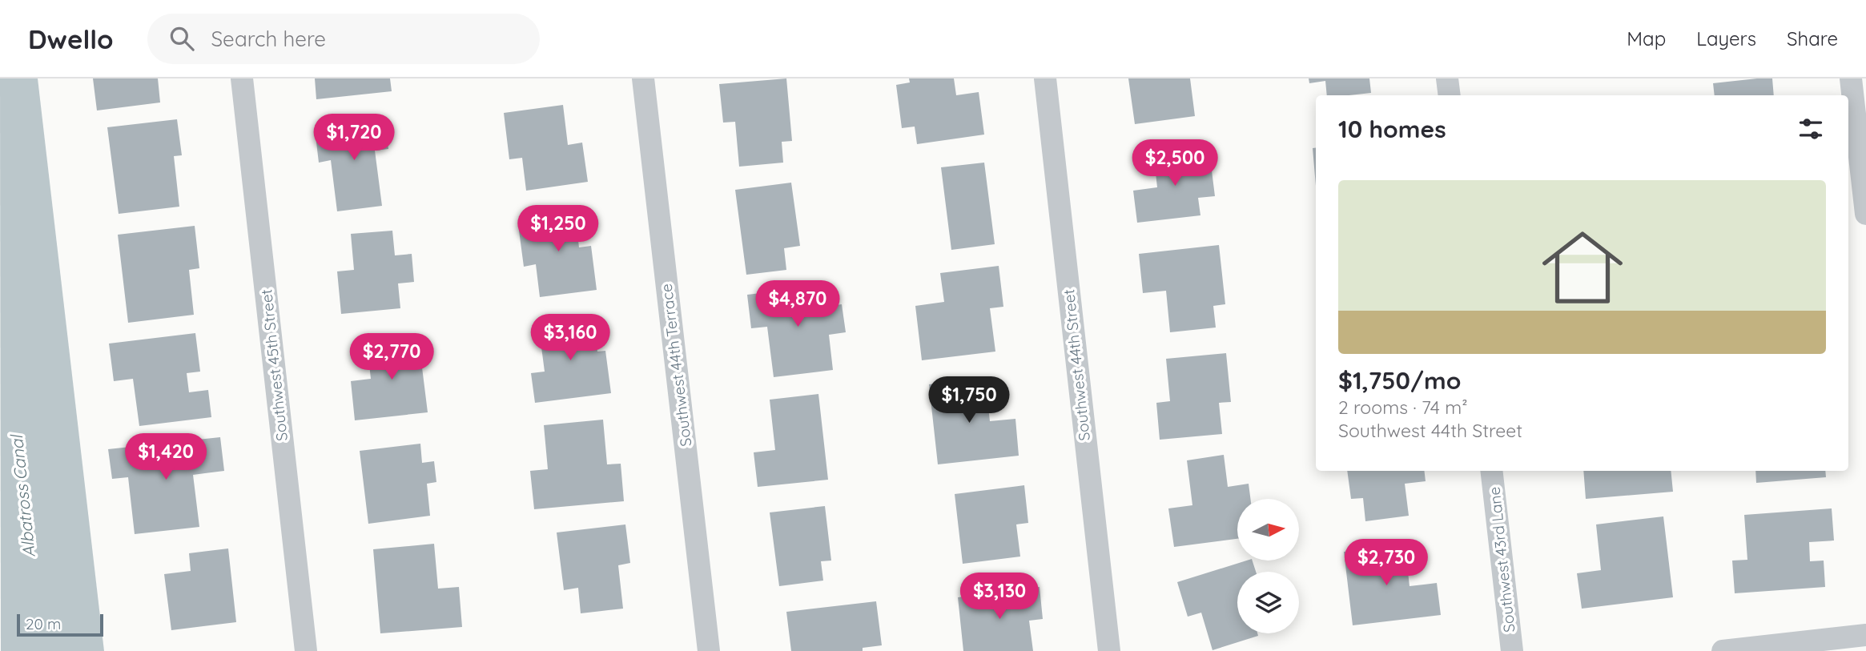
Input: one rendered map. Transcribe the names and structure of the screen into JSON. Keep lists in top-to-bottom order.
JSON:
{
  "streets": {
    "street": [
      "Southwest 45th Street",
      "Southwest 44th Terrace",
      "Southwest 44th Street",
      "Southwest 43rd Lane"
    ]
  },
  "water": ["Albatross Canal"],
  "scale_bar": "20 m",
  "north": "right",
  "page": {
    "header": "Dwello",
    "search": "Search here",
    "nav": ["Map", "Layers", "Share"],
    "heading": "10 homes",
    "price": [
      "$1,720",
      "$2,500",
      "$1,250",
      "$4,870",
      "$3,160",
      "$2,770",
      "$1,750",
      "$1,420",
      "$2,730",
      "$3,130"
    ],
    "list": [
      {
        "name": "$1,750/mo",
        "note": "2 rooms · 74 m² · Southwest 44th Street"
      }
    ],
    "scale": "20 m"
  }
}
